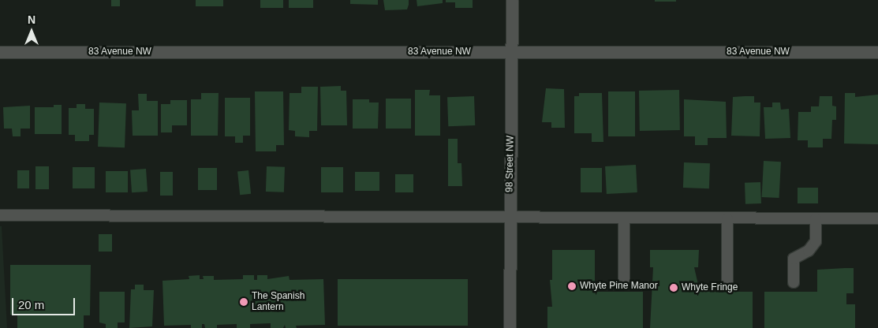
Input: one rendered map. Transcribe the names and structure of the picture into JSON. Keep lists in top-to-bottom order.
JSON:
{
  "streets": {
    "street": ["83 Avenue NW", "98 Street NW"]
  },
  "crossings": [
    ["83 Avenue NW", "98 Street NW"]
  ],
  "places": ["Whyte Pine Manor", "Whyte Fringe", "The Spanish Lantern"],
  "scale_bar": "20 m",
  "north": "top"
}
